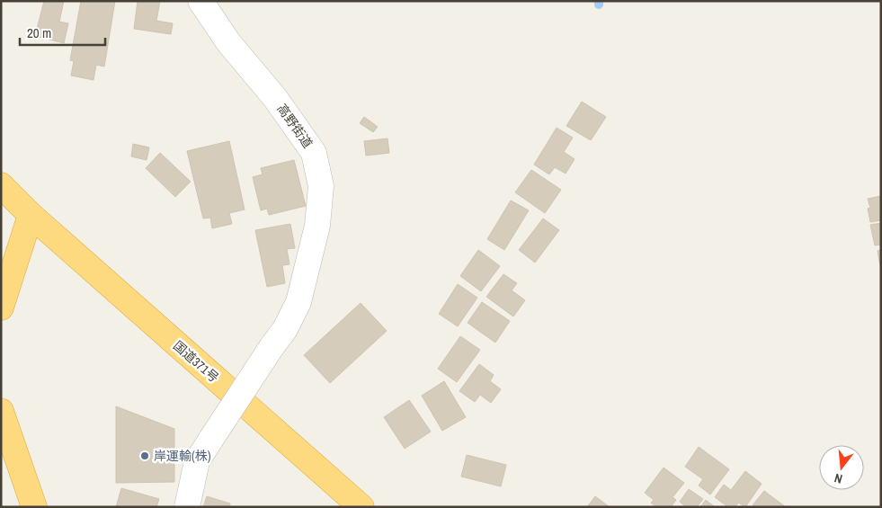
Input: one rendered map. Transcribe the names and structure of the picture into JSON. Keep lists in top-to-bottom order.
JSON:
{
  "streets": {
    "highway": ["国道371号"],
    "street": ["高野街道"]
  },
  "places": ["岸運輸(株)"],
  "scale_bar": "20 m",
  "north": "bottom"
}
